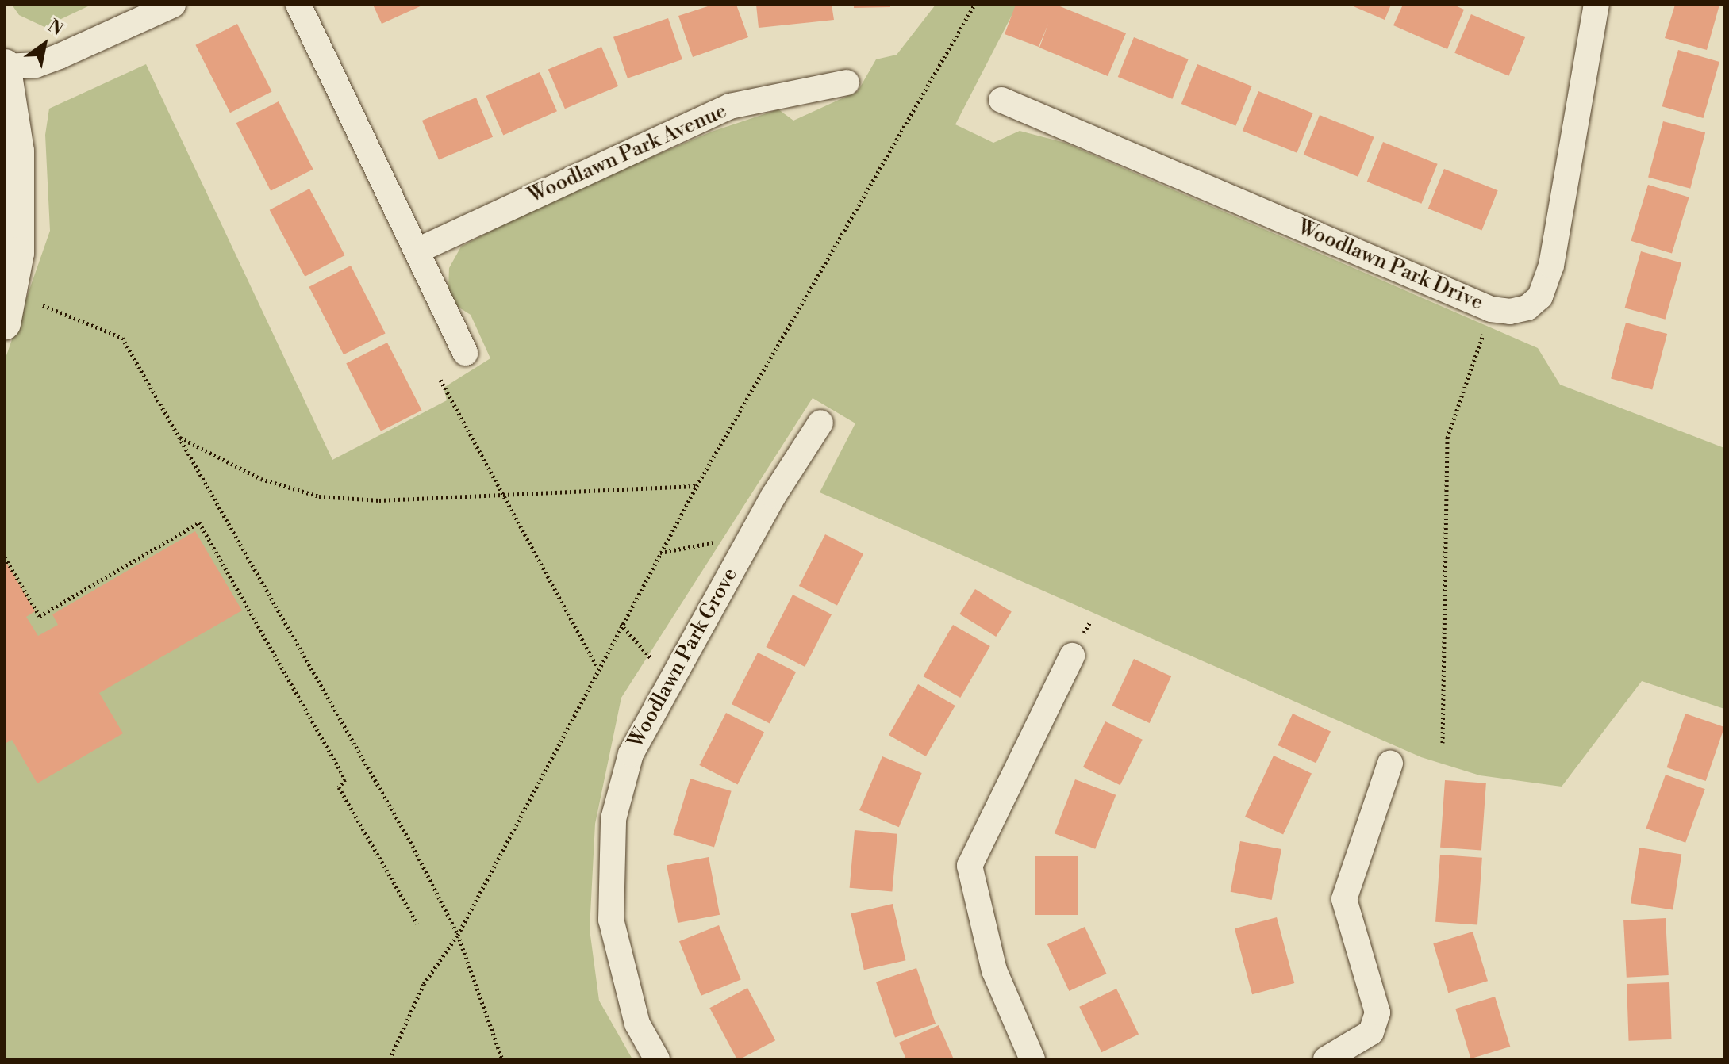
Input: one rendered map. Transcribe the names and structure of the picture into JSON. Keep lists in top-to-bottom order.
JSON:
{
  "streets": {
    "street": ["Woodlawn Park Avenue", "Woodlawn Park Drive", "Woodlawn Park Grove"]
  },
  "north": "top right"
}
